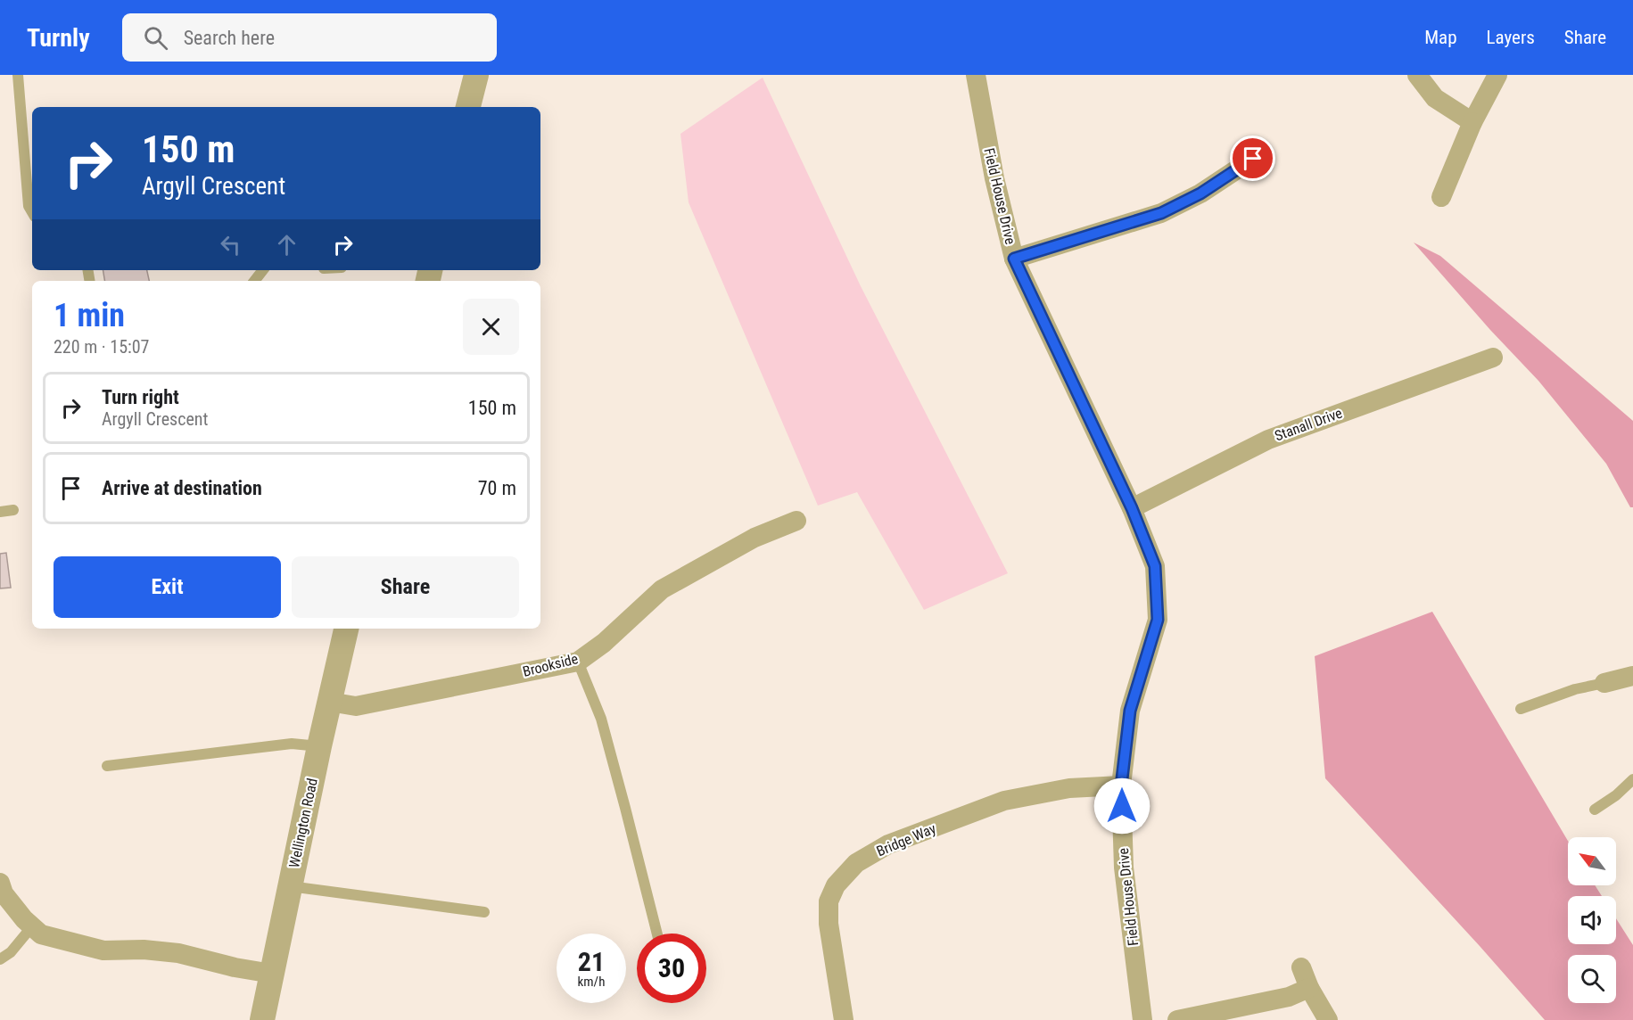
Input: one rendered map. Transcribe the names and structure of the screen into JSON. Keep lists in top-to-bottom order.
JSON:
{
  "streets": {
    "street": [
      "Field House Drive",
      "Stanall Drive",
      "Brookside",
      "Wellington Road",
      "Bridge Way"
    ]
  },
  "crossings": [
    ["Field House Drive", "Stanall Drive"],
    ["Field House Drive", "Bridge Way"],
    ["Brookside", "Wellington Road"]
  ],
  "north": "top left",
  "page": {
    "header": "Turnly",
    "search": "Search here",
    "nav": ["Map", "Layers", "Share"],
    "turn": ["150 m", "Argyll Crescent"],
    "heading": ["1 min", "220 m · 15:07"],
    "list": [
      {
        "name": "Turn right",
        "note": "Argyll Crescent",
        "value": "150 m"
      },
      {
        "name": "Arrive at destination",
        "value": "70 m"
      }
    ],
    "buttons": ["Exit", "Share"],
    "speed": "21 km/h",
    "limit": "30"
  }
}
